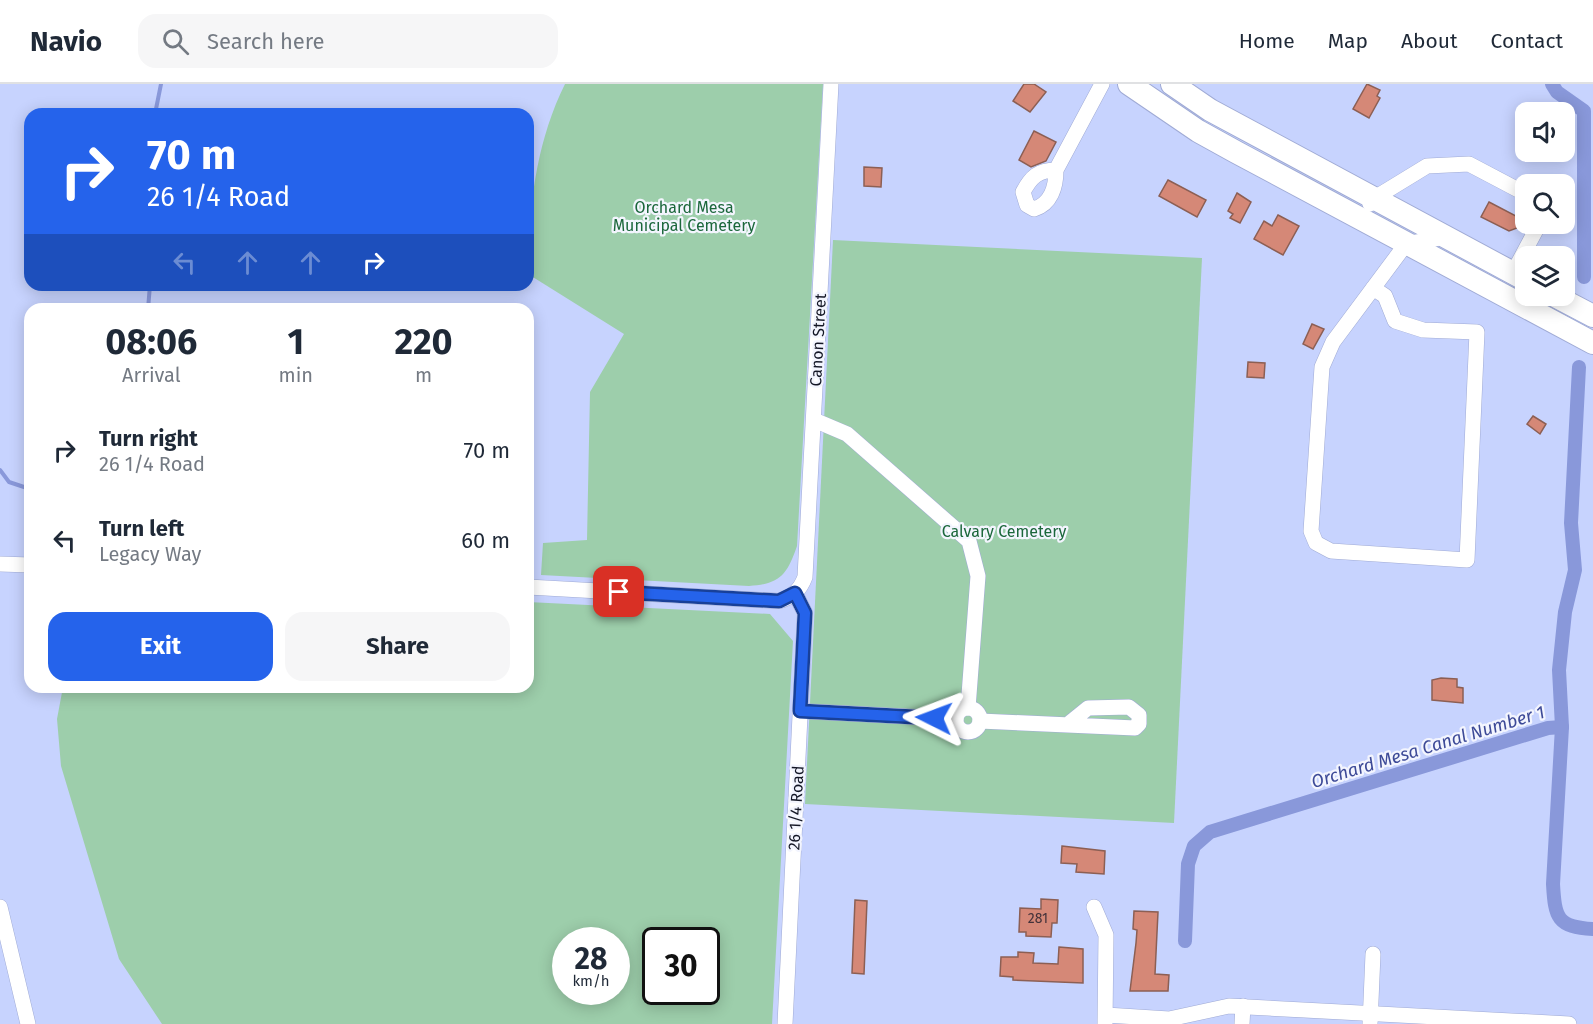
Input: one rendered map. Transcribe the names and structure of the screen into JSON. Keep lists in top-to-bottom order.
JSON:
{
  "streets": {
    "street": ["Canon Street", "26 1/4 Road"]
  },
  "crossings": [
    ["Canon Street", "26 1/4 Road"]
  ],
  "water": ["Orchard Mesa Canal Number 1"],
  "parks": ["Orchard Mesa Municipal Cemetery", "Calvary Cemetery"],
  "house_numbers": ["281"],
  "page": {
    "header": "Navio",
    "search": "Search here",
    "nav": [
      "Home",
      "Map",
      "About",
      "Contact"
    ],
    "turn": ["70 m", "26 1/4 Road"],
    "eta": [
      "08:06",
      "Arrival",
      "1",
      "min",
      "220",
      "m"
    ],
    "list": [
      {
        "name": "Turn right",
        "note": "26 1/4 Road",
        "value": "70 m"
      },
      {
        "name": "Turn left",
        "note": "Legacy Way",
        "value": "60 m"
      }
    ],
    "buttons": ["Exit", "Share"],
    "speed": "28 km/h",
    "limit": "30"
  }
}
